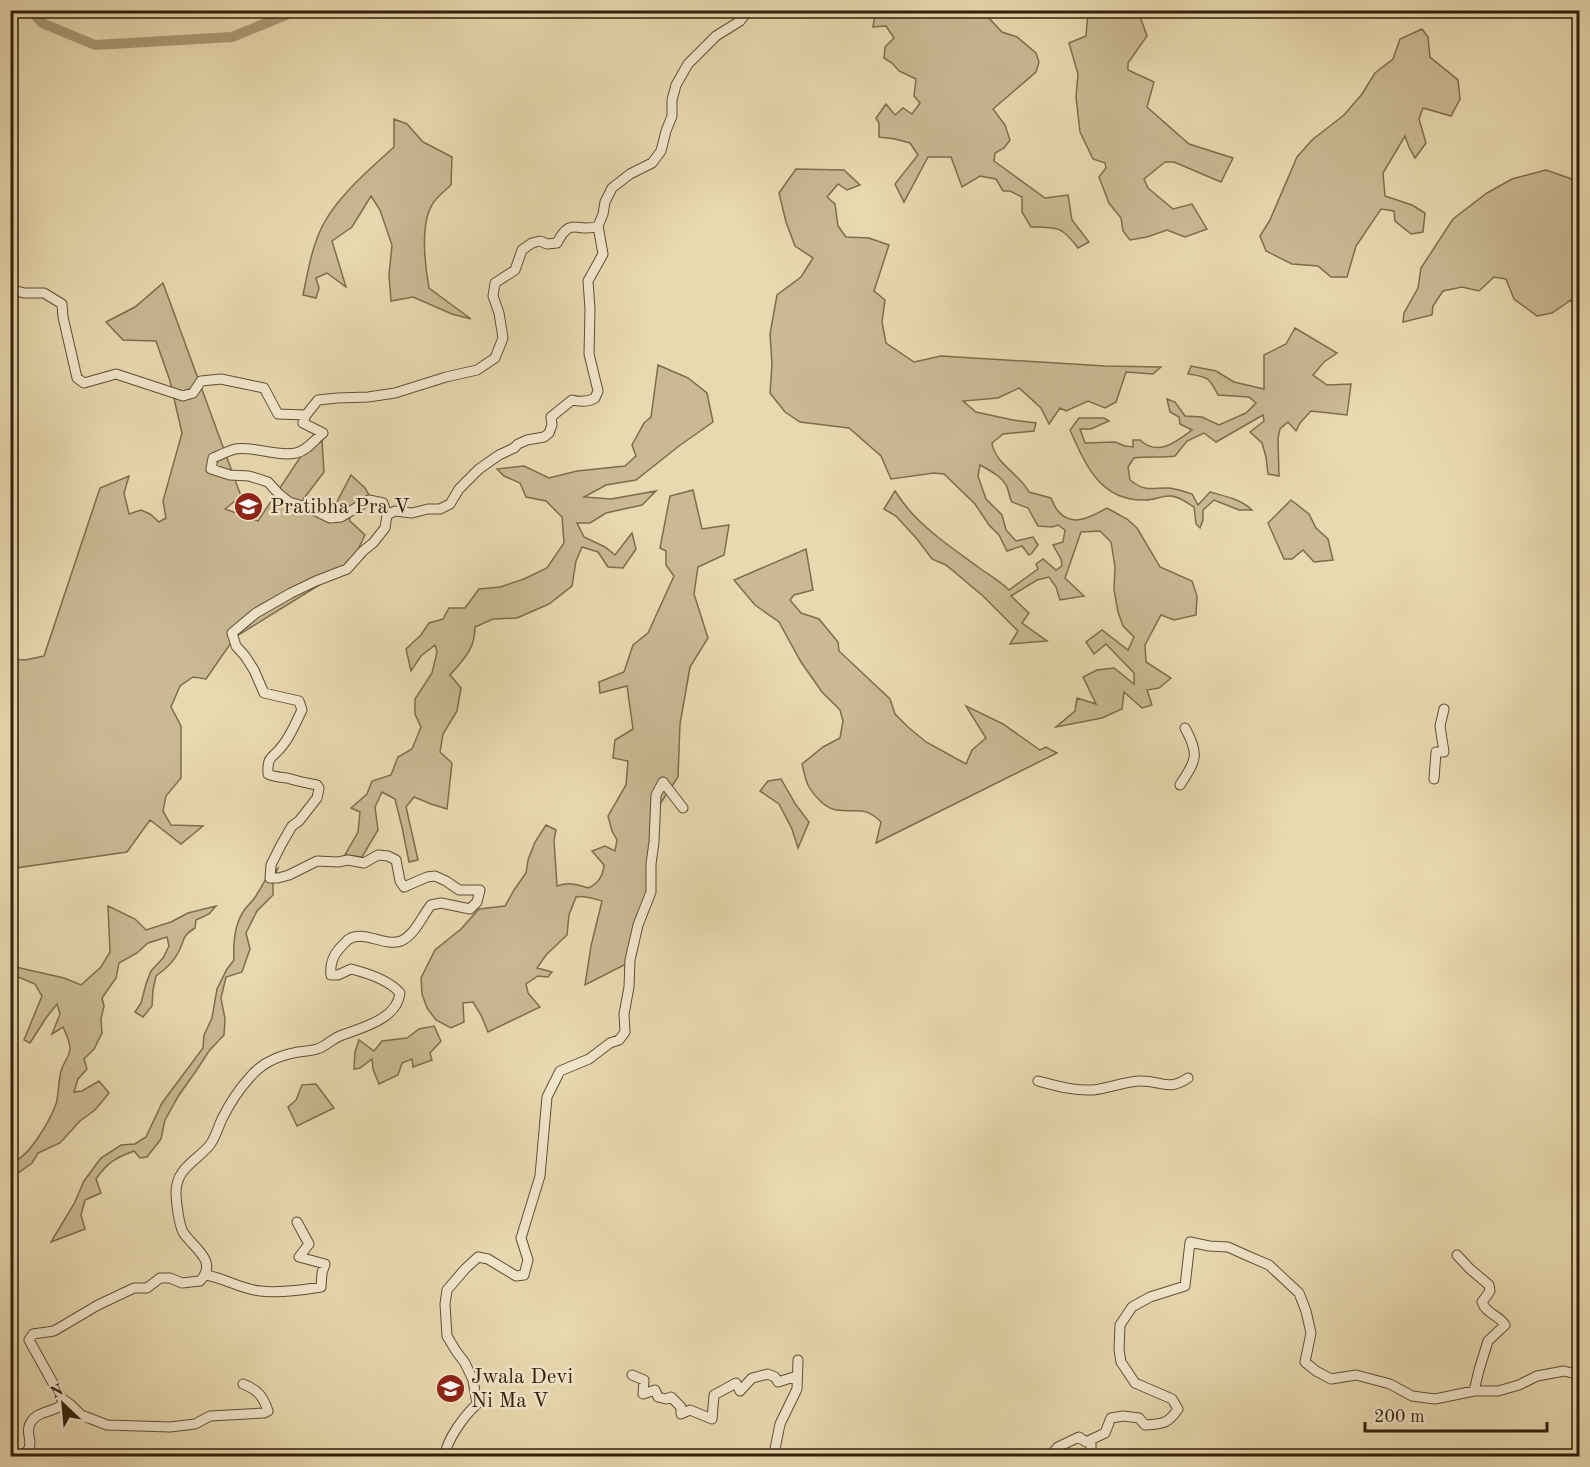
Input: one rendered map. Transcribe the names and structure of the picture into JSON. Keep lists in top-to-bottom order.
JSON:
{
  "places": {
    "school or university": ["Pratibha Pra V", "Jwala Devi Ni Ma V"]
  },
  "scale_bar": "200 m",
  "north": "top left"
}
